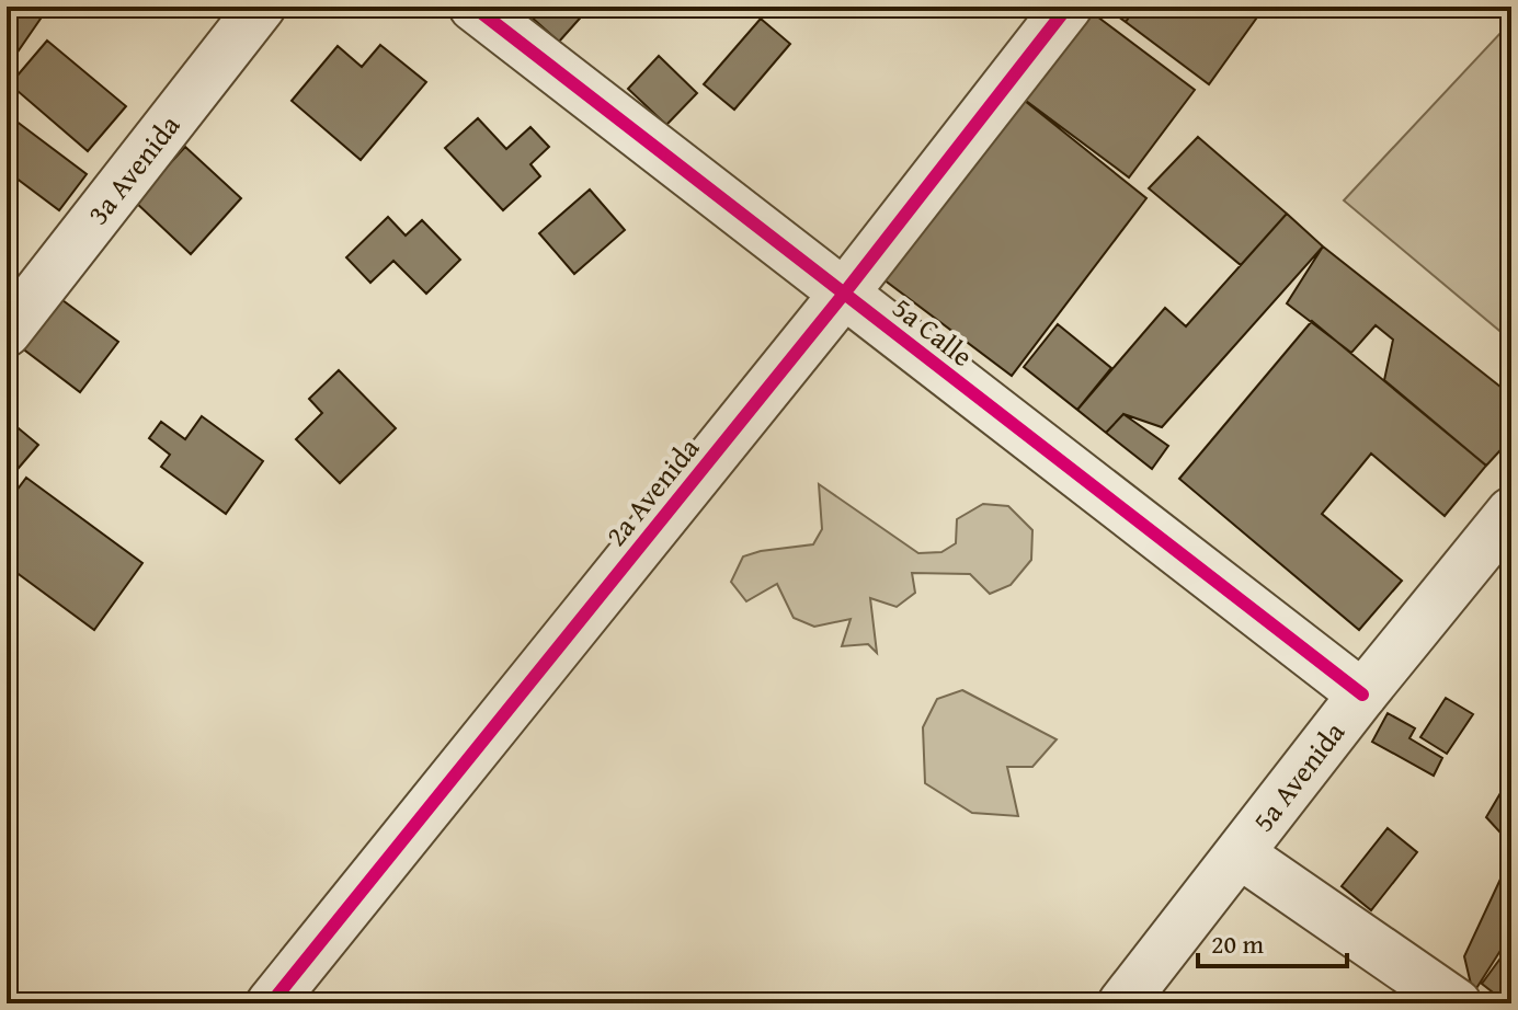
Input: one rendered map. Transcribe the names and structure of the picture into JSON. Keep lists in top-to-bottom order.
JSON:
{
  "streets": {
    "street": [
      "3a Avenida",
      "5a Calle",
      "2a Avenida",
      "5a Avenida"
    ]
  },
  "crossings": [
    ["5a Calle", "2a Avenida"],
    ["5a Calle", "5a Avenida"]
  ],
  "scale_bar": "20 m"
}
